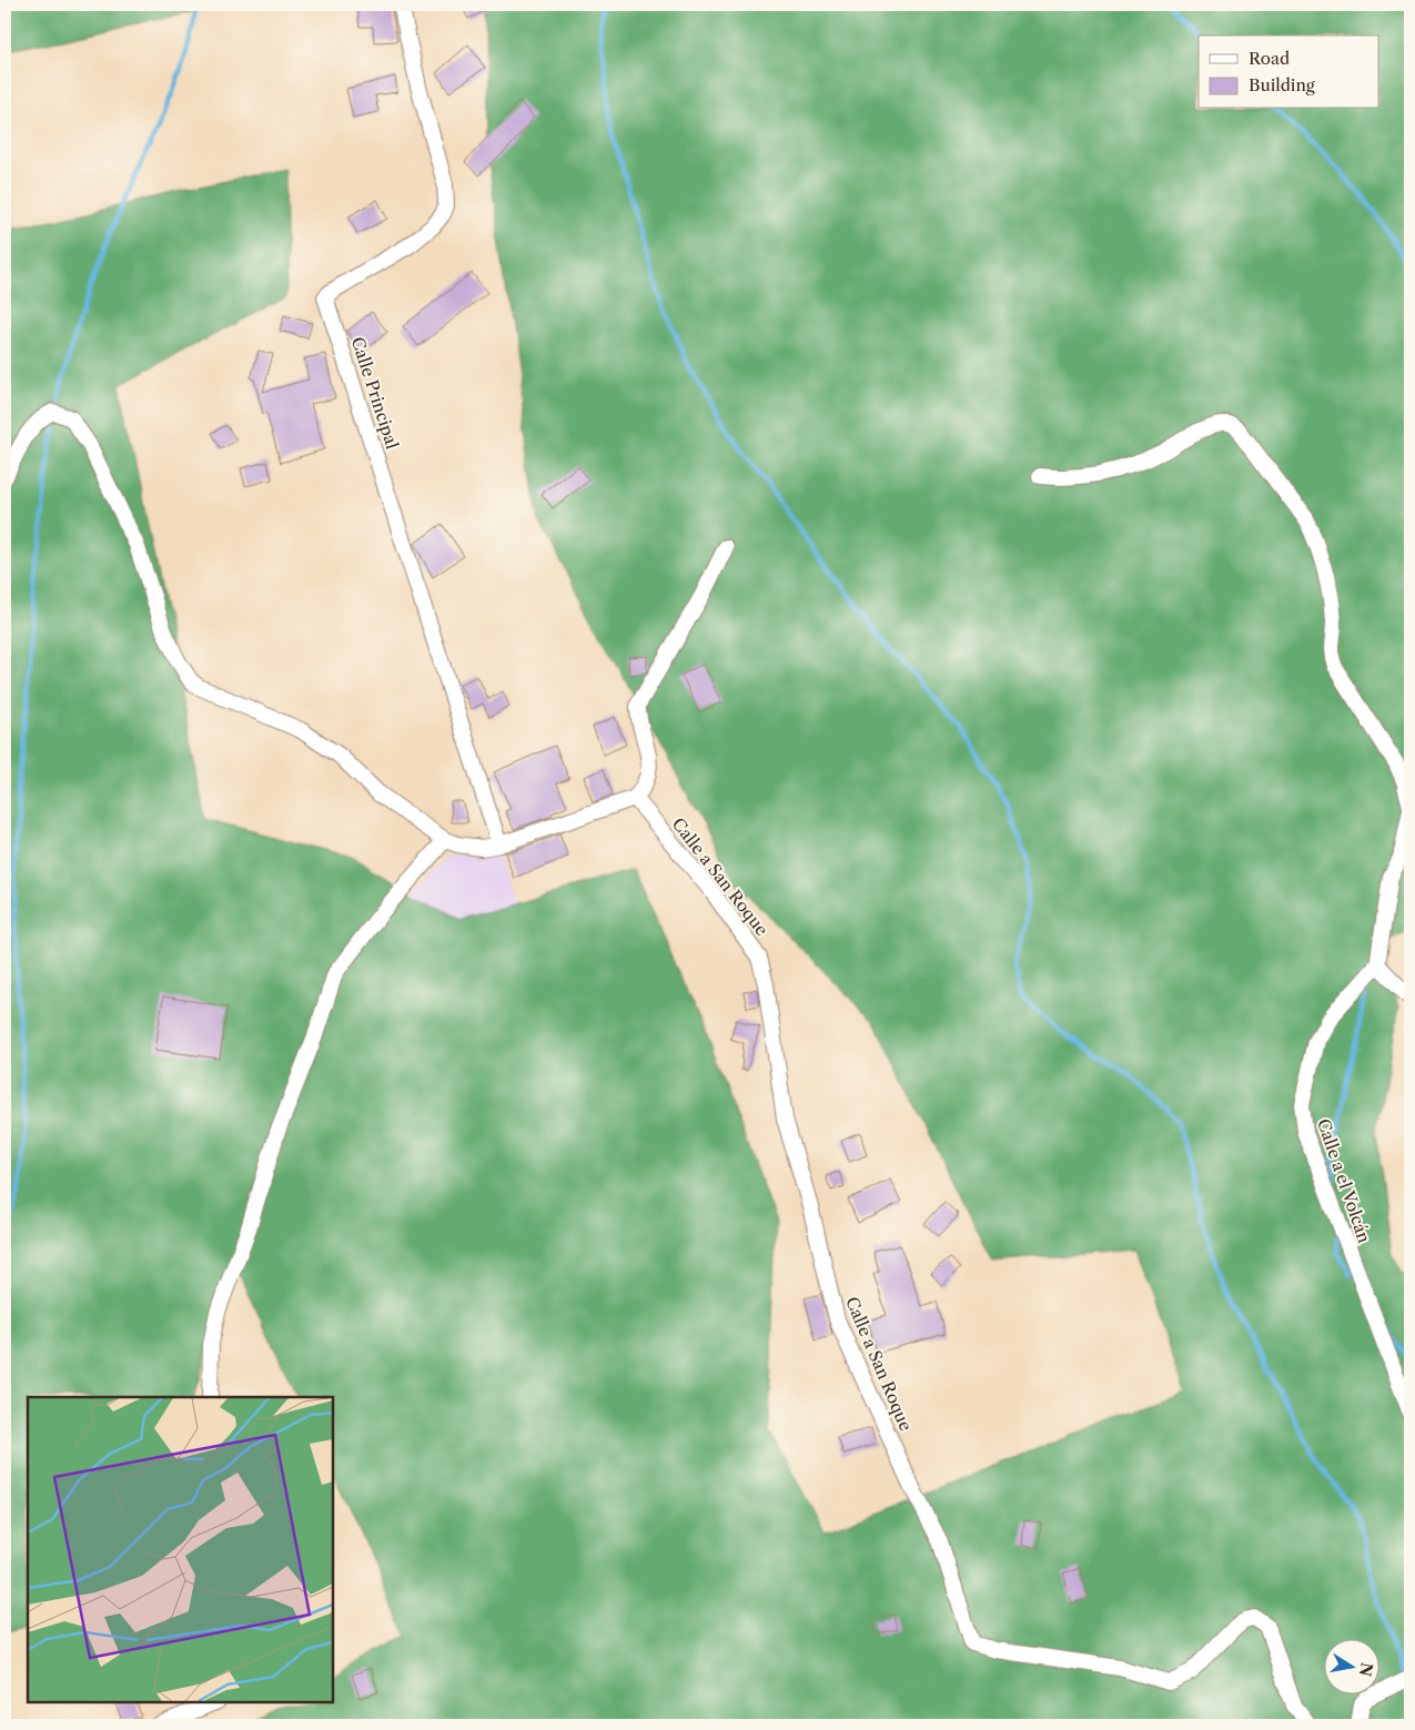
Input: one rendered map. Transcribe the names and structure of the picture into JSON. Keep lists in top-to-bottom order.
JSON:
{
  "streets": {
    "street": ["Calle Principal", "Calle a San Roque", "Calle a el Volcán"]
  },
  "legend": ["Road", "Building"],
  "north": "right"
}
